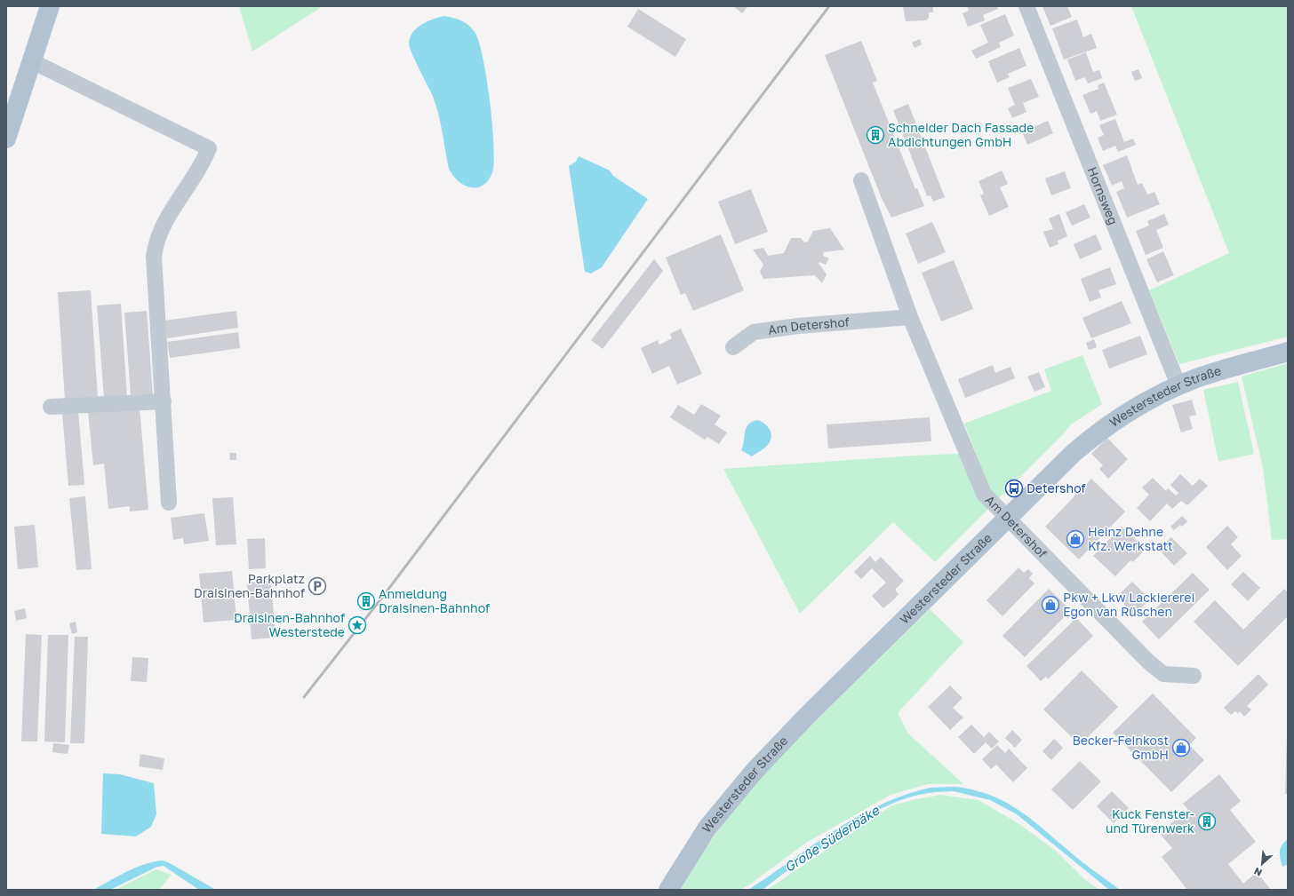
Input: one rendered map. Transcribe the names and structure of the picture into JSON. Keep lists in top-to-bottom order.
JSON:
{
  "streets": {
    "main road": ["Westersteder Straße"],
    "street": ["Hornsweg", "Am Detershof"]
  },
  "crossings": [
    ["Hornsweg", "Westersteder Straße"],
    ["Am Detershof", "Westersteder Straße"]
  ],
  "water": ["Große Süderbäke"],
  "places": {
    "building": ["Schneider Dach Fassade Abdichtungen GmbH", "Anmeldung Draisinen-Bahnhof", "Kuck Fenster- und Türenwerk"],
    "bus stop": ["Detershof"],
    "shop": ["Heinz Dehne Kfz. Werkstatt", "Pkw + Lkw Lackiererei Egon van Rüschen", "Becker-Feinkost GmbH"],
    "parking": ["Parkplatz Draisinen-Bahnhof"],
    "place": ["Draisinen-Bahnhof Westerstede"]
  },
  "north": "bottom left"
}
